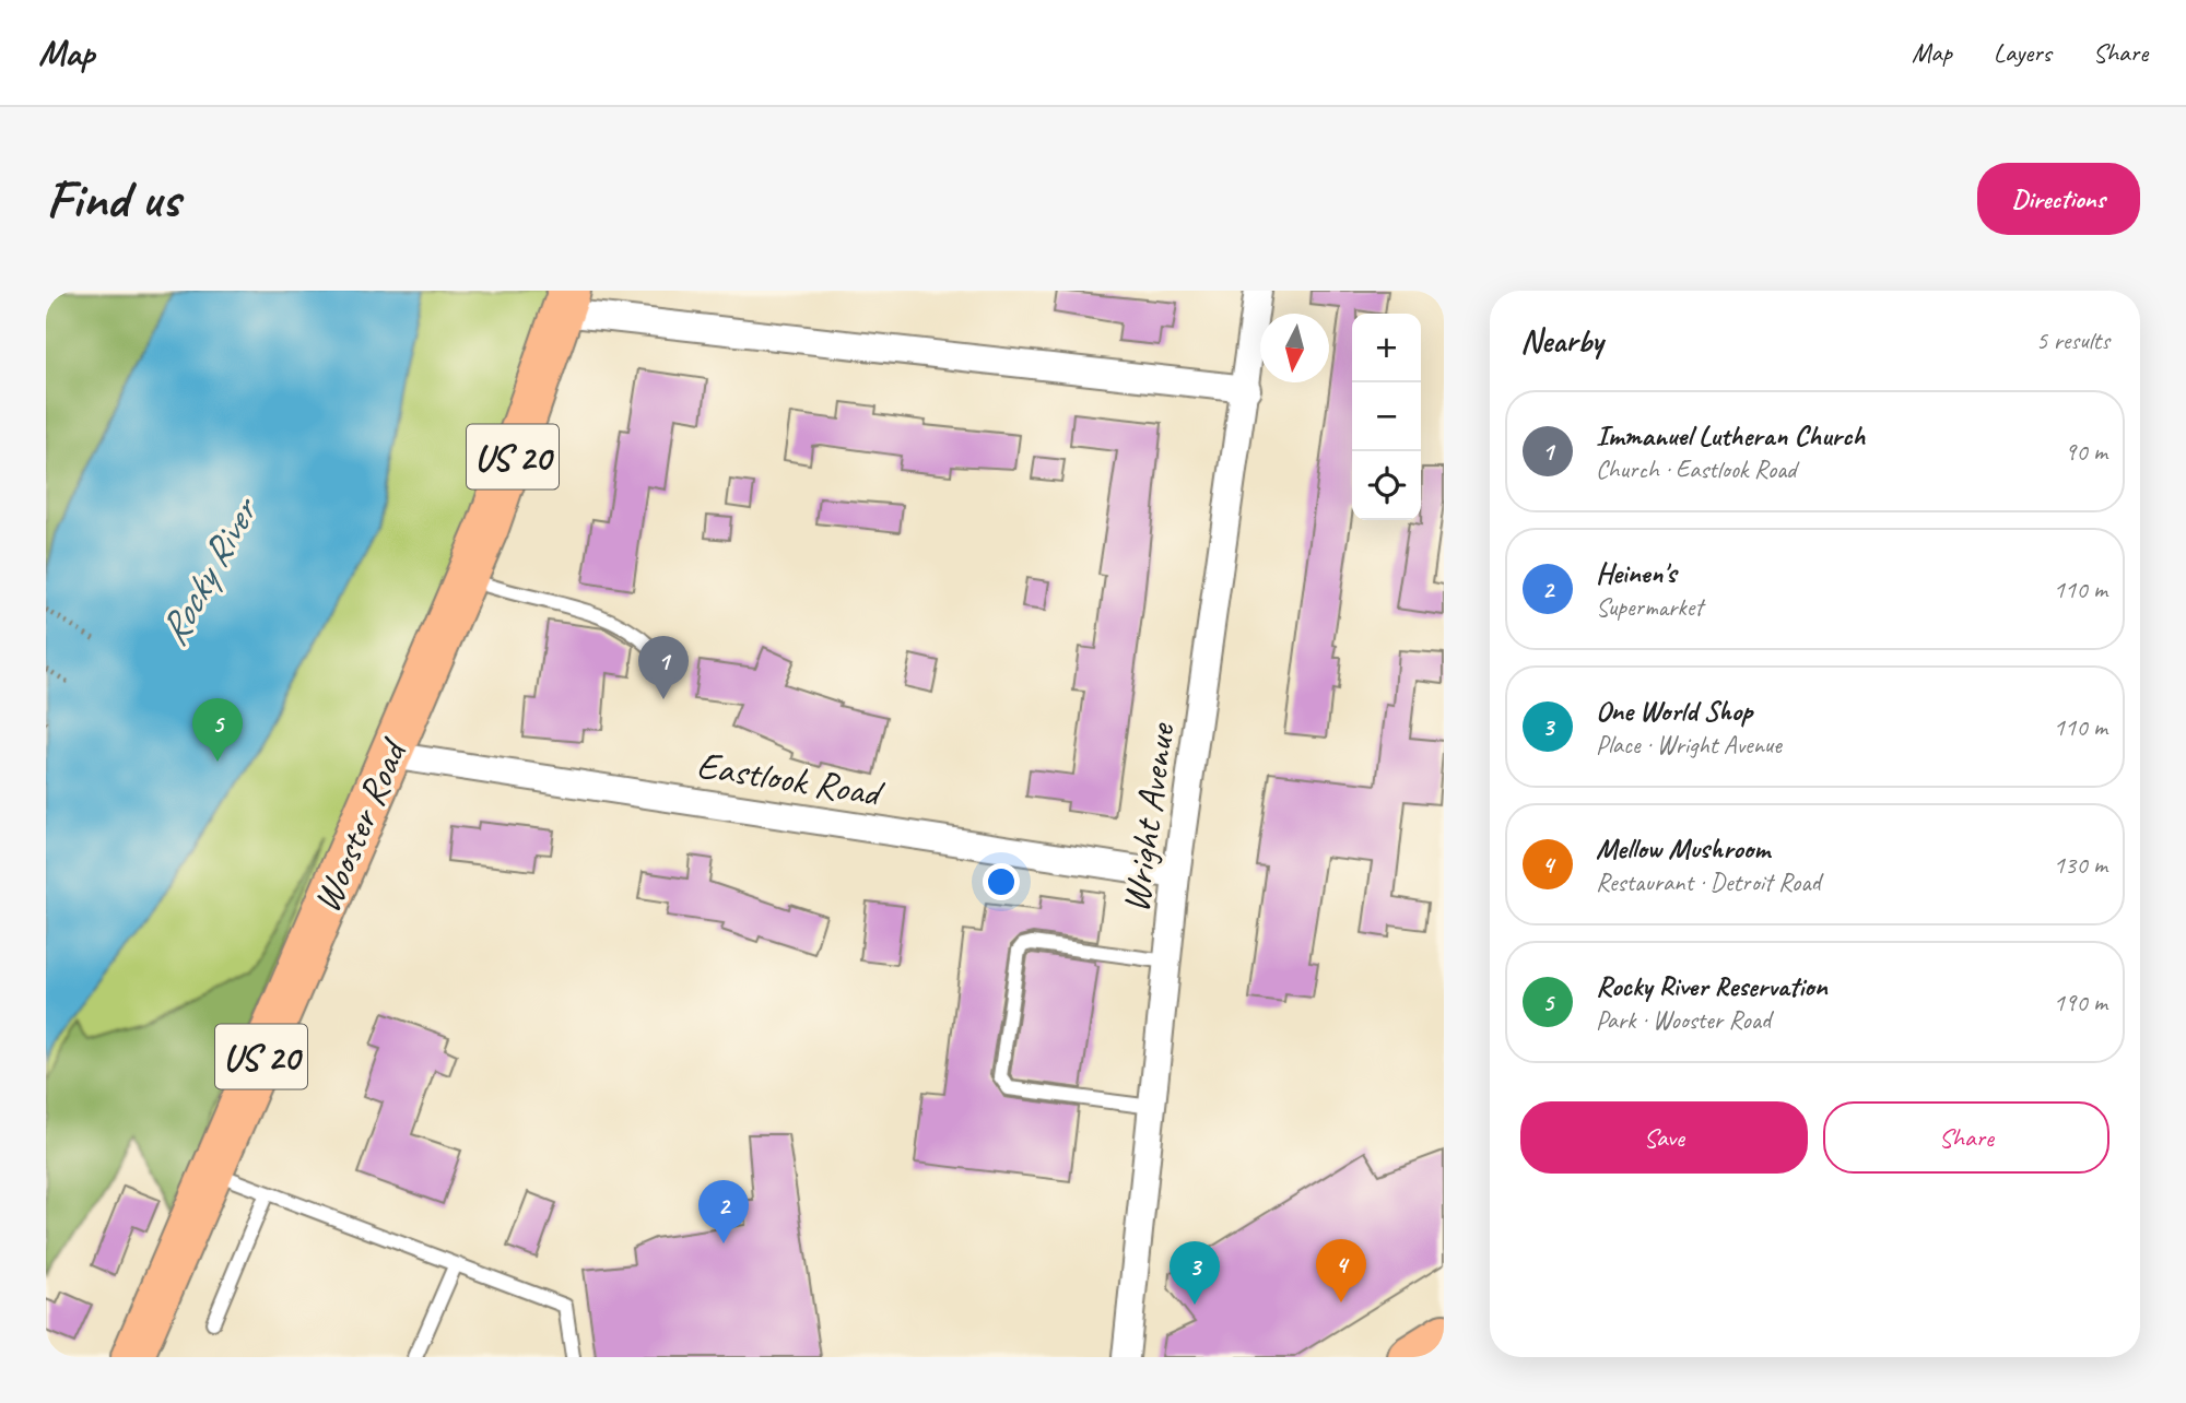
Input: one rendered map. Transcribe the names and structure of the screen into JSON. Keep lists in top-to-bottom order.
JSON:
{
  "streets": {
    "main road": ["US 20", "Wooster Road"],
    "street": ["Eastlook Road", "Wright Avenue"]
  },
  "crossings": [
    ["Eastlook Road", "Wright Avenue"],
    ["Eastlook Road", "Wooster Road"]
  ],
  "water": ["Rocky River"],
  "north": "bottom",
  "page": {
    "header": "Map",
    "nav": ["Map", "Layers", "Share"],
    "buttons": [
      "Directions",
      ["Save", "Share"]
    ],
    "title": "Find us",
    "heading": ["Nearby", "5 results"],
    "map_buttons": ["+", "−"],
    "list": [
      {
        "mark": "1",
        "name": "Immanuel Lutheran Church",
        "note": "Church · Eastlook Road",
        "value": "90 m"
      },
      {
        "mark": "2",
        "name": "Heinen's",
        "note": "Supermarket",
        "value": "110 m"
      },
      {
        "mark": "3",
        "name": "One World Shop",
        "note": "Place · Wright Avenue",
        "value": "110 m"
      },
      {
        "mark": "4",
        "name": "Mellow Mushroom",
        "note": "Restaurant · Detroit Road",
        "value": "130 m"
      },
      {
        "mark": "5",
        "name": "Rocky River Reservation",
        "note": "Park · Wooster Road",
        "value": "190 m"
      }
    ],
    "pins": [
      "1",
      "5",
      "2",
      "4",
      "3"
    ]
  }
}
